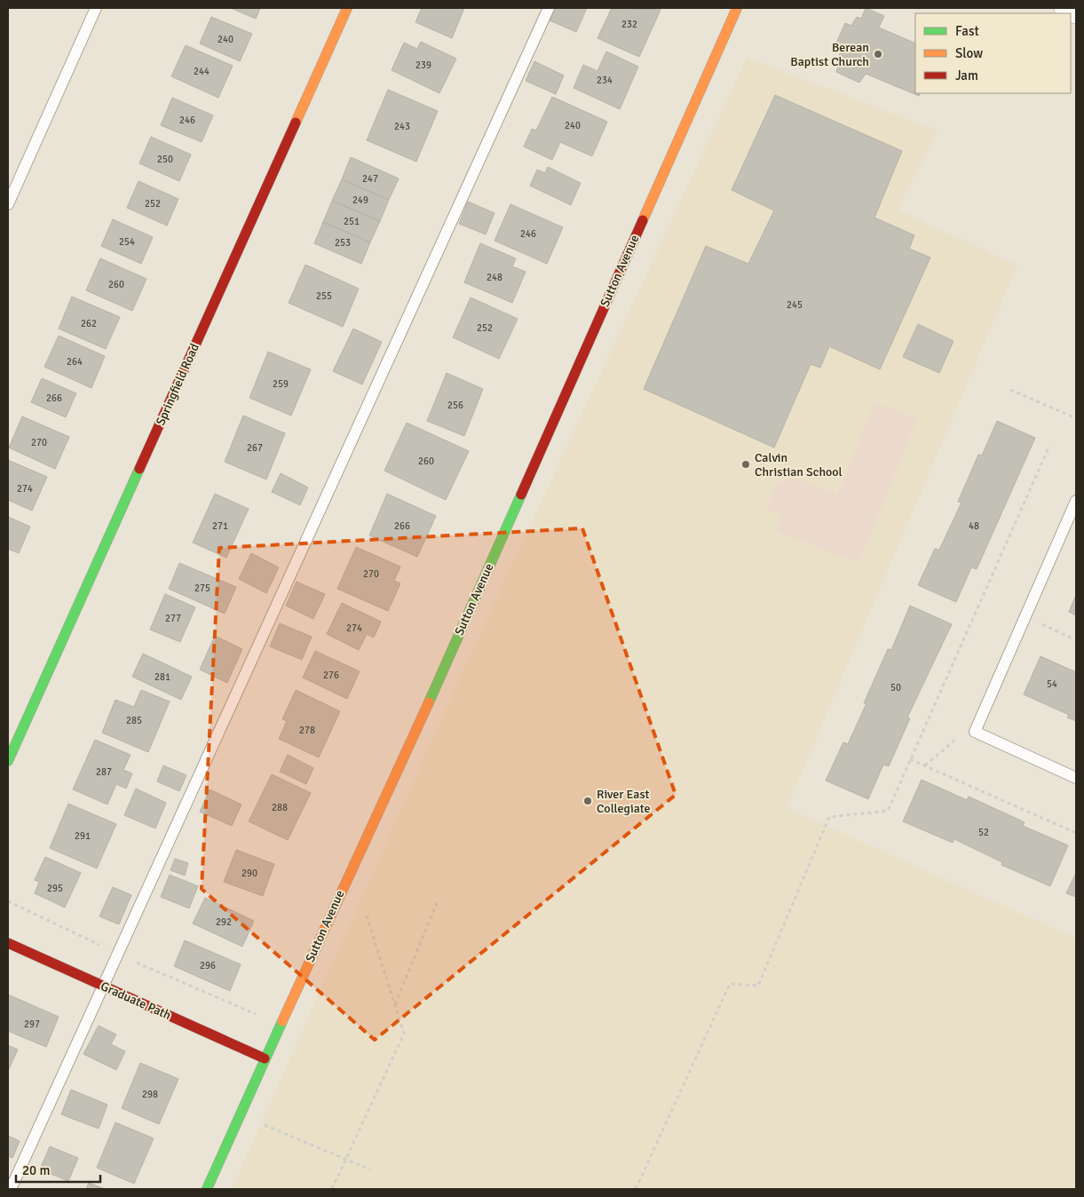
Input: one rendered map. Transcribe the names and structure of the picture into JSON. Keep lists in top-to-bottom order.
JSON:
{
  "streets": {
    "street": ["Sutton Avenue", "Springfield Road", "Graduate Path"]
  },
  "crossings": [
    ["Sutton Avenue", "Graduate Path"]
  ],
  "places": ["Berean Baptist Church", "Calvin Christian School", "River East Collegiate"],
  "house_numbers": [
    "232",
    "240",
    "239",
    "244",
    "234",
    "246",
    "240",
    "243",
    "250",
    "247",
    "249",
    "252",
    "251",
    "246",
    "254",
    "253",
    "248",
    "260",
    "255",
    "245",
    "262",
    "252",
    "264",
    "259",
    "266",
    "256",
    "270",
    "267",
    "260",
    "274",
    "271",
    "266",
    "48",
    "270",
    "275",
    "277",
    "274",
    "276",
    "281",
    "54",
    "50",
    "285",
    "278",
    "287",
    "288",
    "52",
    "291",
    "290",
    "295",
    "292",
    "296",
    "297",
    "298"
  ],
  "legend": ["Fast", "Slow", "Jam"],
  "scale_bar": "20 m"
}
